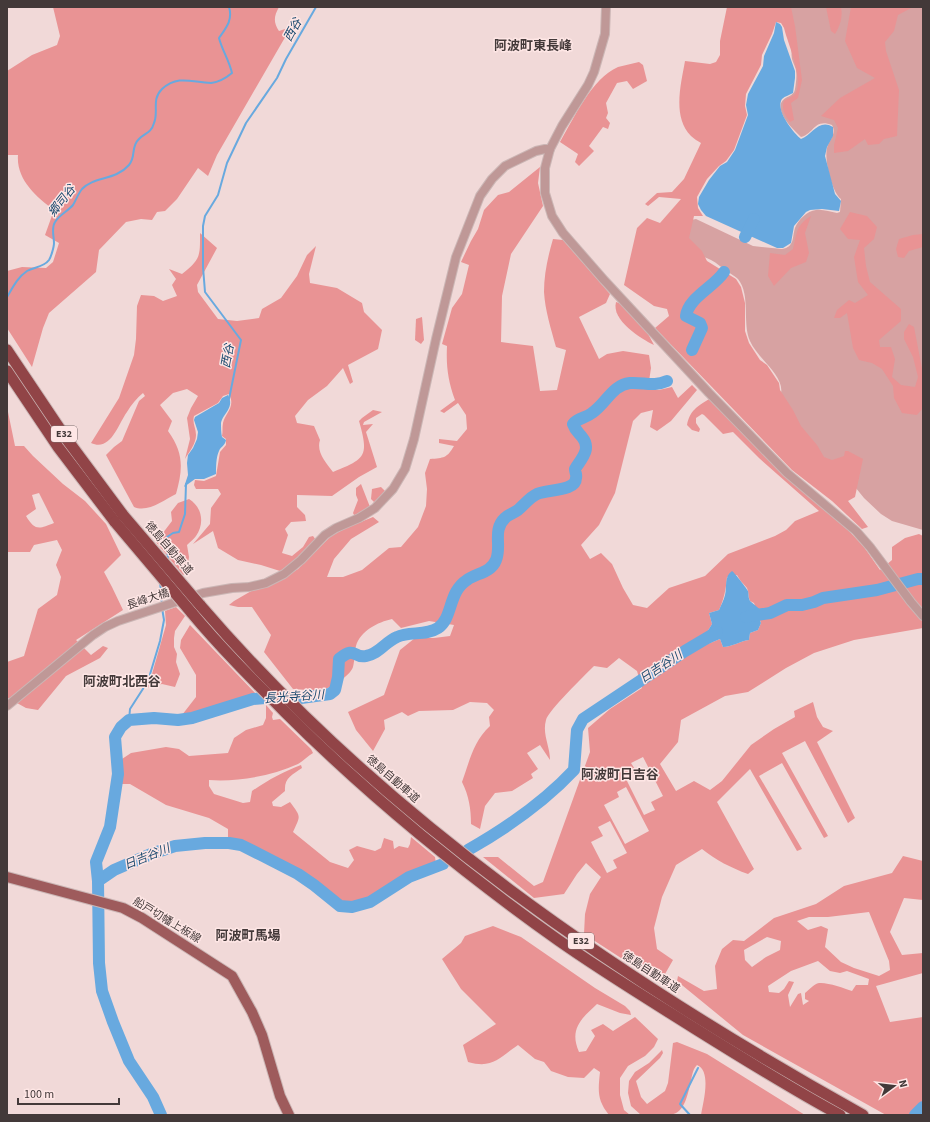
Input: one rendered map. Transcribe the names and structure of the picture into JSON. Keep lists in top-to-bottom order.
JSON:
{
  "streets": {
    "highway": ["E32", "徳島自動車道"],
    "main road": ["船戸切幡上板線"],
    "street": ["長峰大橋"]
  },
  "districts": [
    "阿波町東長峰",
    "阿波町北西谷",
    "阿波町日吉谷",
    "阿波町馬場"
  ],
  "water": [
    "西谷",
    "郷司谷",
    "日吉谷川",
    "長光寺谷川"
  ],
  "scale_bar": "100 m",
  "north": "right"
}
